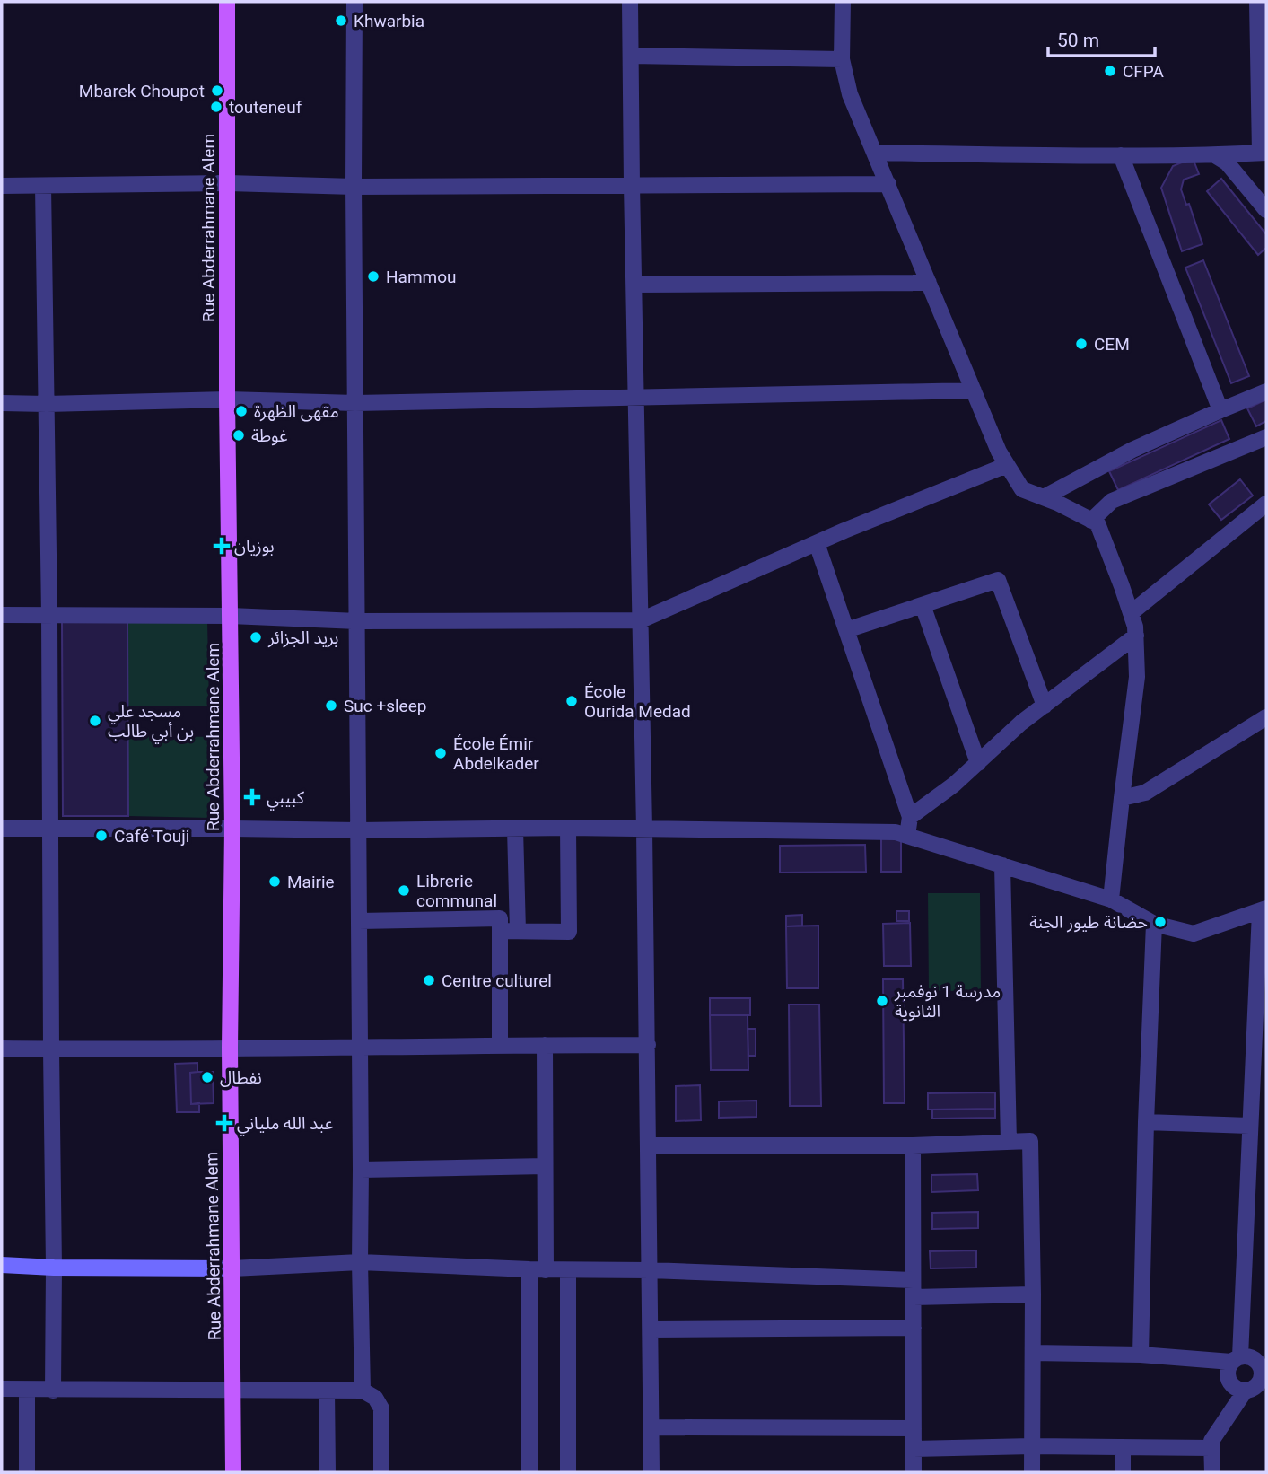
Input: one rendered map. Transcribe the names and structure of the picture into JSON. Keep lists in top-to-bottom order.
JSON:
{
  "streets": {
    "main road": ["Rue Abderrahmane Alem"]
  },
  "places": {
    "other": [
      "Khwarbia",
      "CFPA",
      "Mbarek Choupot",
      "touteneuf",
      "Hammou",
      "CEM",
      "مقهى الظهرة",
      "غوطة",
      "بريد الجزائر",
      "École Ourida Medad",
      "Suc +sleep",
      "مسجد علي بن أبي طالب",
      "École Émir Abdelkader",
      "Café Touji",
      "Mairie",
      "Librerie communal",
      "حضانة طيور الجنة",
      "Centre culturel",
      "مدرسة 1 نوفمبر الثانوية",
      "نفطال"
    ],
    "health": ["بوزيان", "كبيبي", "عبد الله ملياني"]
  },
  "scale_bar": "50 m"
}
